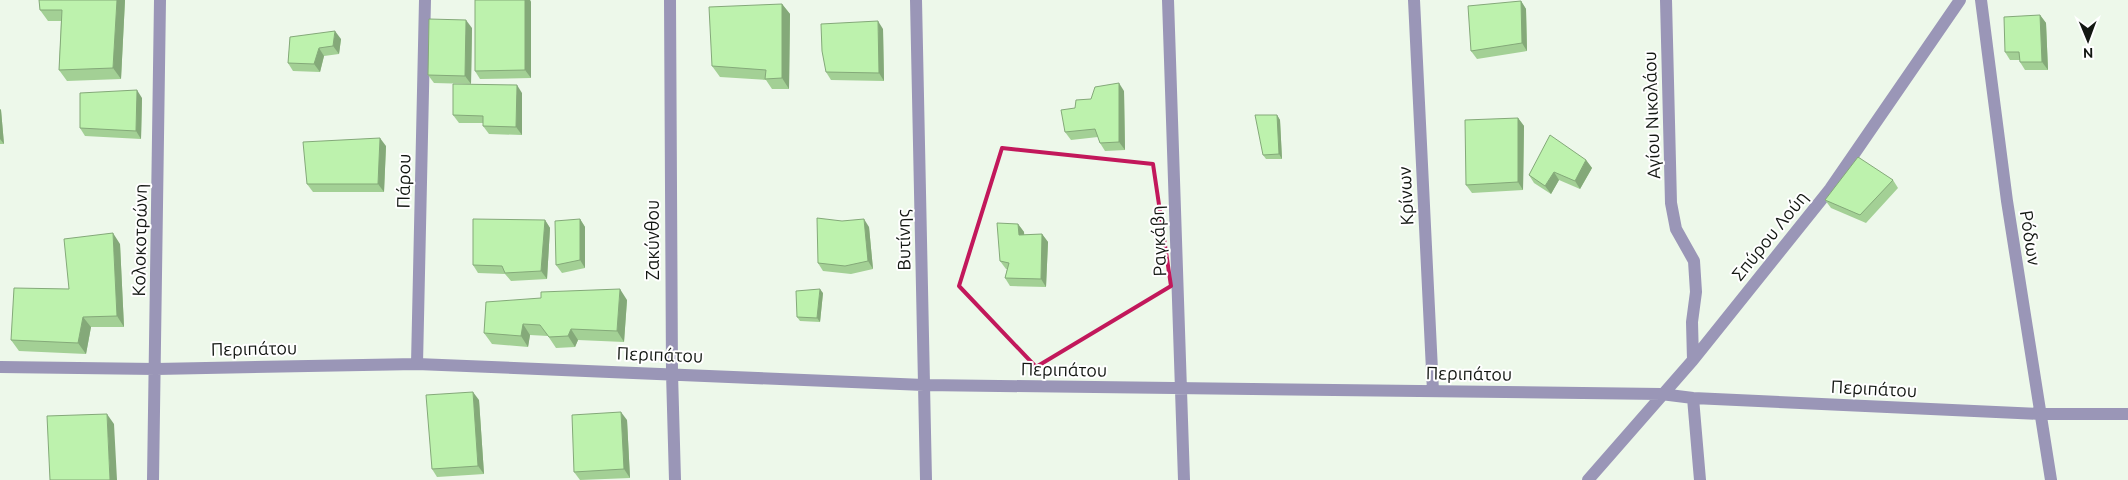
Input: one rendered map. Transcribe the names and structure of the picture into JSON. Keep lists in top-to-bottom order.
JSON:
{
  "streets": {
    "street": [
      "Αγίου Νικολάου",
      "Πάρου",
      "Κρίνων",
      "Σπύρου Λούη",
      "Ρόδων",
      "Κολοκοτρώνη",
      "Ζακύνθου",
      "Βυτίνης",
      "Ραγκάβη",
      "Περιπάτου"
    ]
  },
  "crossings": [
    ["Αγίου Νικολάου", "Σπύρου Λούη"],
    ["Πάρου", "Περιπάτου"],
    ["Κρίνων", "Περιπάτου"],
    ["Σπύρου Λούη", "Περιπάτου"],
    ["Ρόδων", "Περιπάτου"],
    ["Κολοκοτρώνη", "Περιπάτου"],
    ["Ζακύνθου", "Περιπάτου"],
    ["Βυτίνης", "Περιπάτου"],
    ["Ραγκάβη", "Περιπάτου"]
  ],
  "north": "bottom"
}
